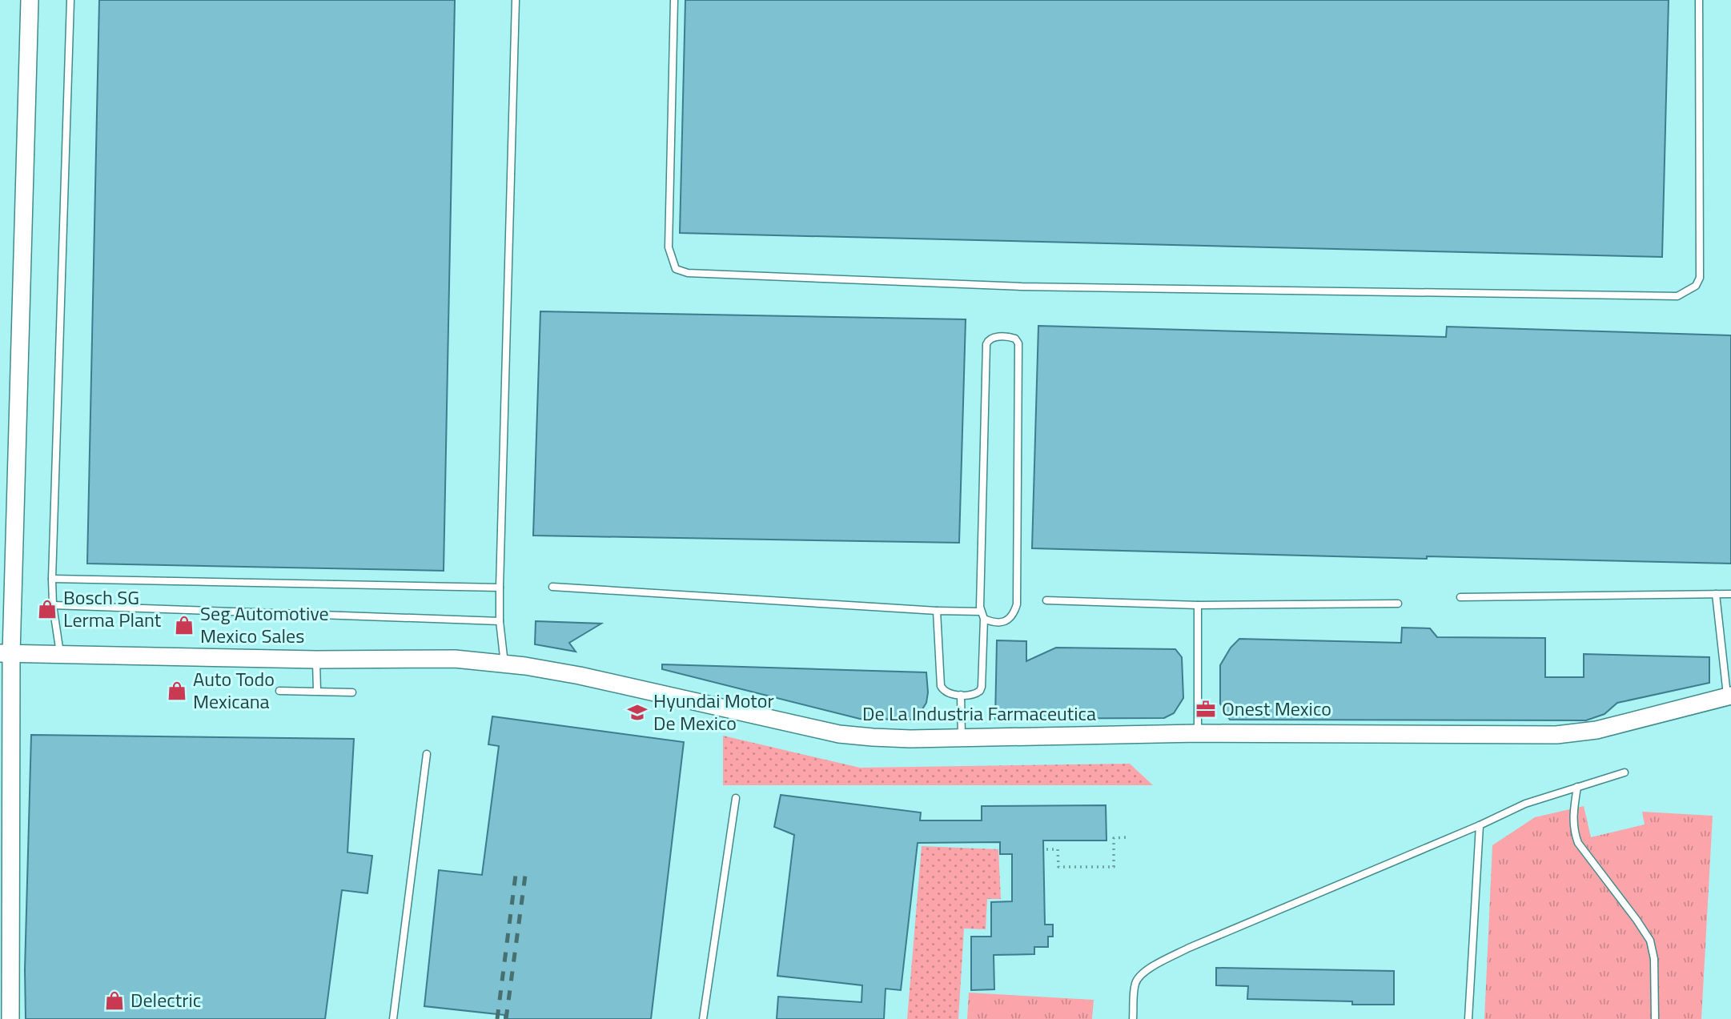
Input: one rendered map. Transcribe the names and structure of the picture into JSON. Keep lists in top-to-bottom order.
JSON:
{
  "streets": {
    "main road": ["De La Industria Farmaceutica"]
  },
  "places": {
    "shop": [
      "Bosch SG Lerma Plant",
      "Seg Automotive Mexico Sales",
      "Auto Todo Mexicana",
      "Delectric"
    ],
    "office": ["Onest Mexico"],
    "school or university": ["Hyundai Motor De Mexico"]
  }
}
